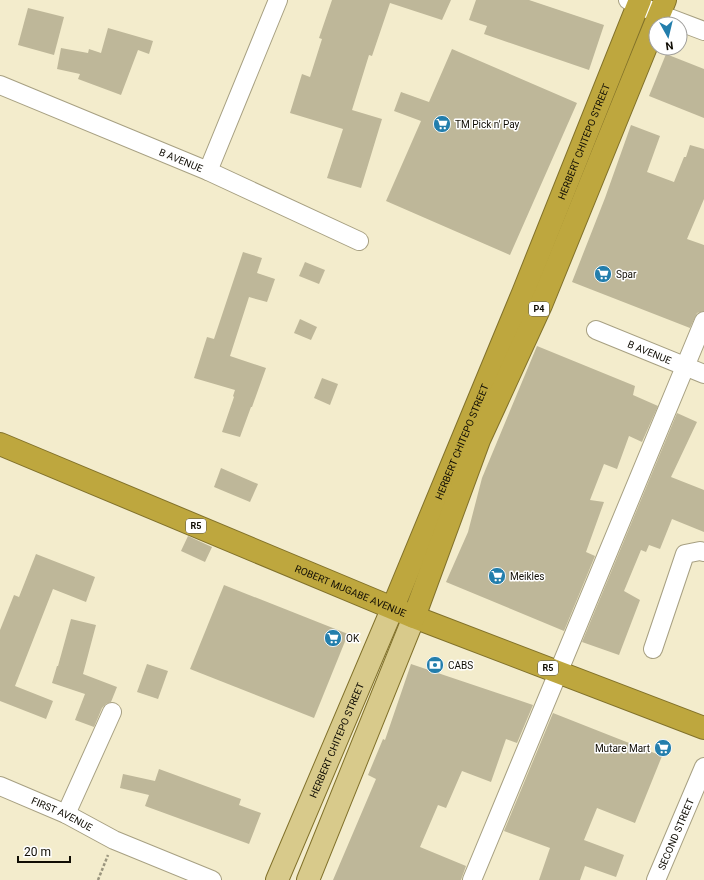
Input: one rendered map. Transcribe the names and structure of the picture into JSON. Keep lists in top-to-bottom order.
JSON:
{
  "streets": {
    "highway": [
      "HERBERT CHITEPO STREET",
      "P4",
      "R5",
      "ROBERT MUGABE AVENUE"
    ],
    "street": ["B AVENUE", "FIRST AVENUE", "SECOND STREET"]
  },
  "crossings": [
    ["HERBERT CHITEPO STREET", "ROBERT MUGABE AVENUE"]
  ],
  "places": {
    "supermarket": [
      "TM Pick n' Pay",
      "Spar",
      "Meikles",
      "OK",
      "Mutare Mart"
    ],
    "bank": ["CABS"]
  },
  "scale_bar": "20 m",
  "north": "bottom"
}
